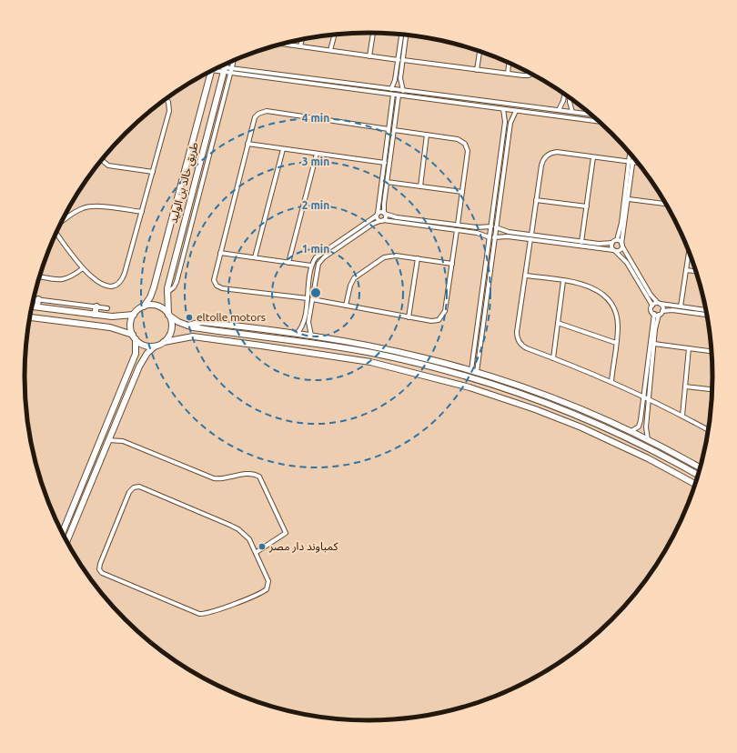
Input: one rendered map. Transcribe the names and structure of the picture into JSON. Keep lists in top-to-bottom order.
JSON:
{
  "streets": {
    "main road": ["طريق خالد بن الوليد"]
  },
  "places": ["eltolle motors", "كمباوند دار مصر"],
  "rings": [
    "4 min",
    "3 min",
    "2 min",
    "1 min"
  ]
}
